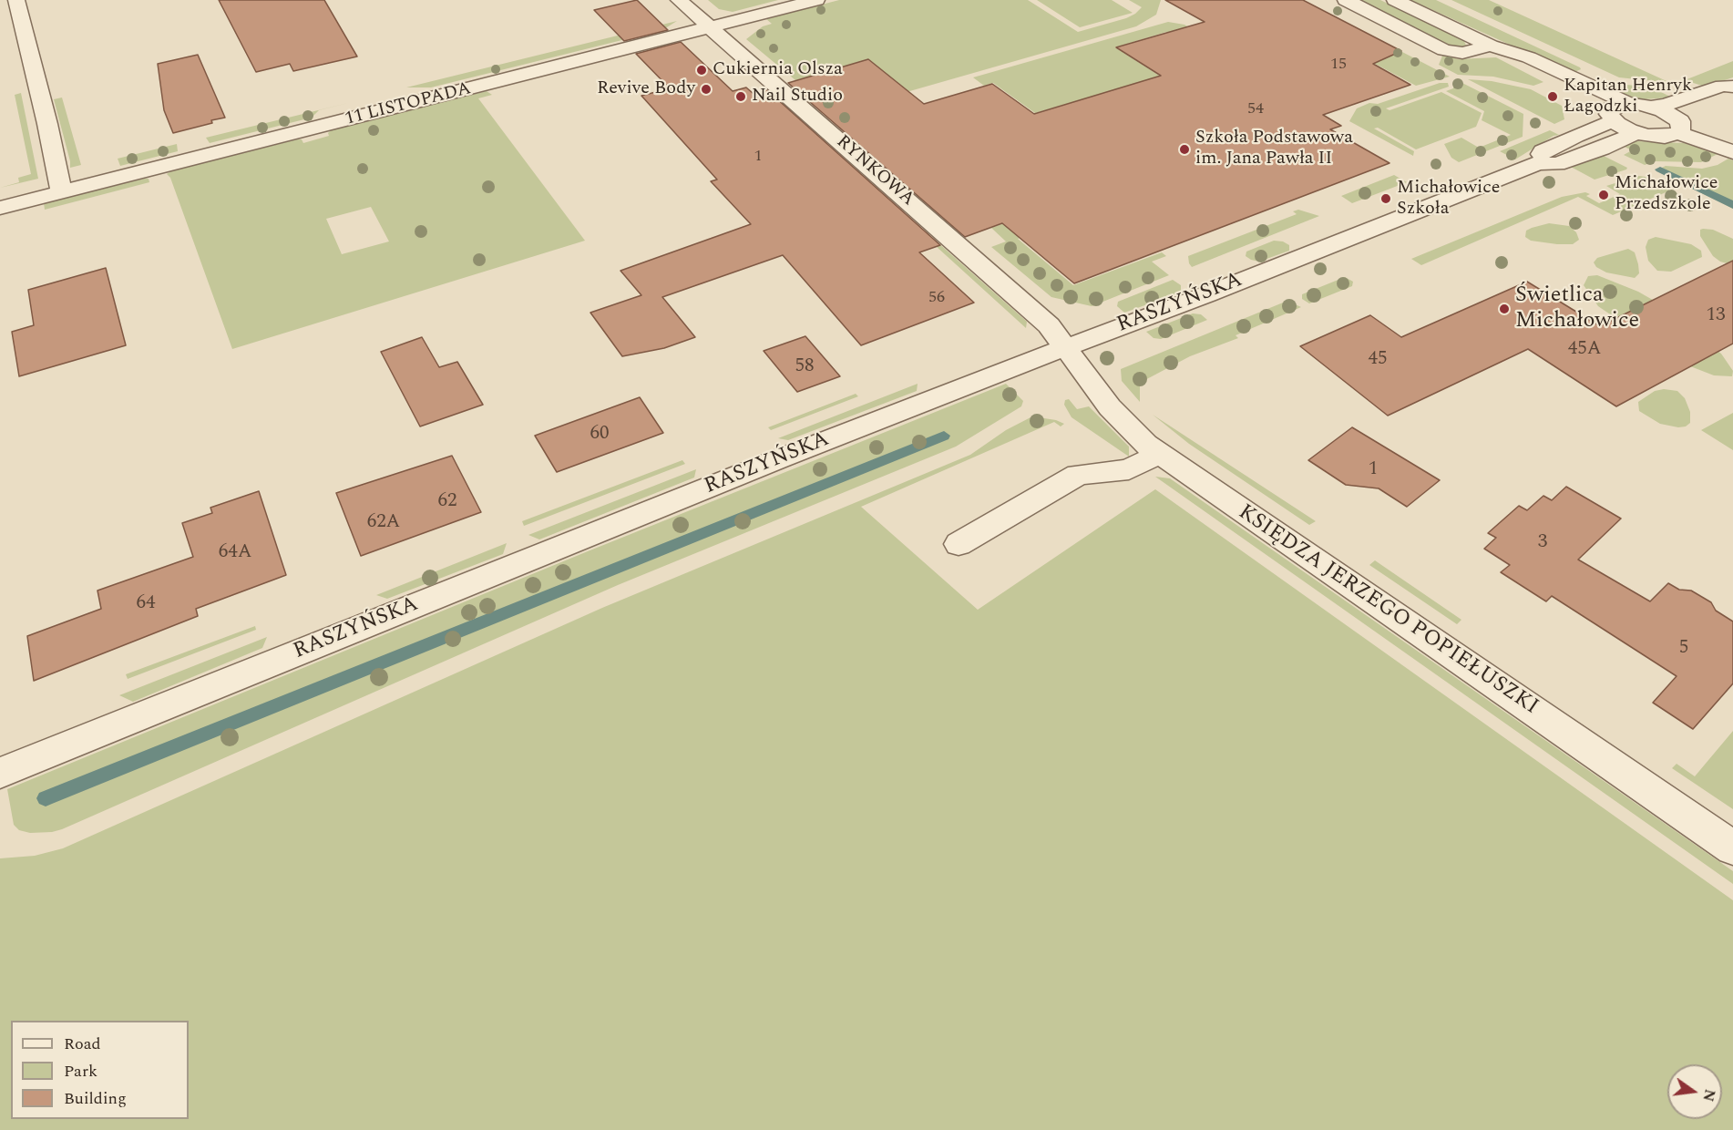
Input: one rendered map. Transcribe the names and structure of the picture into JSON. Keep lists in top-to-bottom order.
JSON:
{
  "streets": {
    "street": [
      "11 LISTOPADA",
      "RYNKOWA",
      "RASZYŃSKA",
      "KSIĘDZA JERZEGO POPIEŁUSZKI"
    ]
  },
  "crossings": [
    ["11 LISTOPADA", "RYNKOWA"],
    ["RYNKOWA", "RASZYŃSKA"],
    ["RYNKOWA", "KSIĘDZA JERZEGO POPIEŁUSZKI"],
    ["RASZYŃSKA", "KSIĘDZA JERZEGO POPIEŁUSZKI"]
  ],
  "places": [
    "Cukiernia Olsza",
    "Revive Body",
    "Nail Studio",
    "Kapitan Henryk Łagodzki",
    "Szkoła Podstawowa im. Jana Pawła II",
    "Michałowice Przedszkole",
    "Michałowice Szkoła",
    "Świetlica Michałowice"
  ],
  "house_numbers": [
    "15",
    "54",
    "1",
    "56",
    "13",
    "45A",
    "45",
    "58",
    "60",
    "1",
    "62",
    "62A",
    "3",
    "64A",
    "64",
    "5"
  ],
  "legend": ["Road", "Park", "Building"],
  "north": "right"
}
